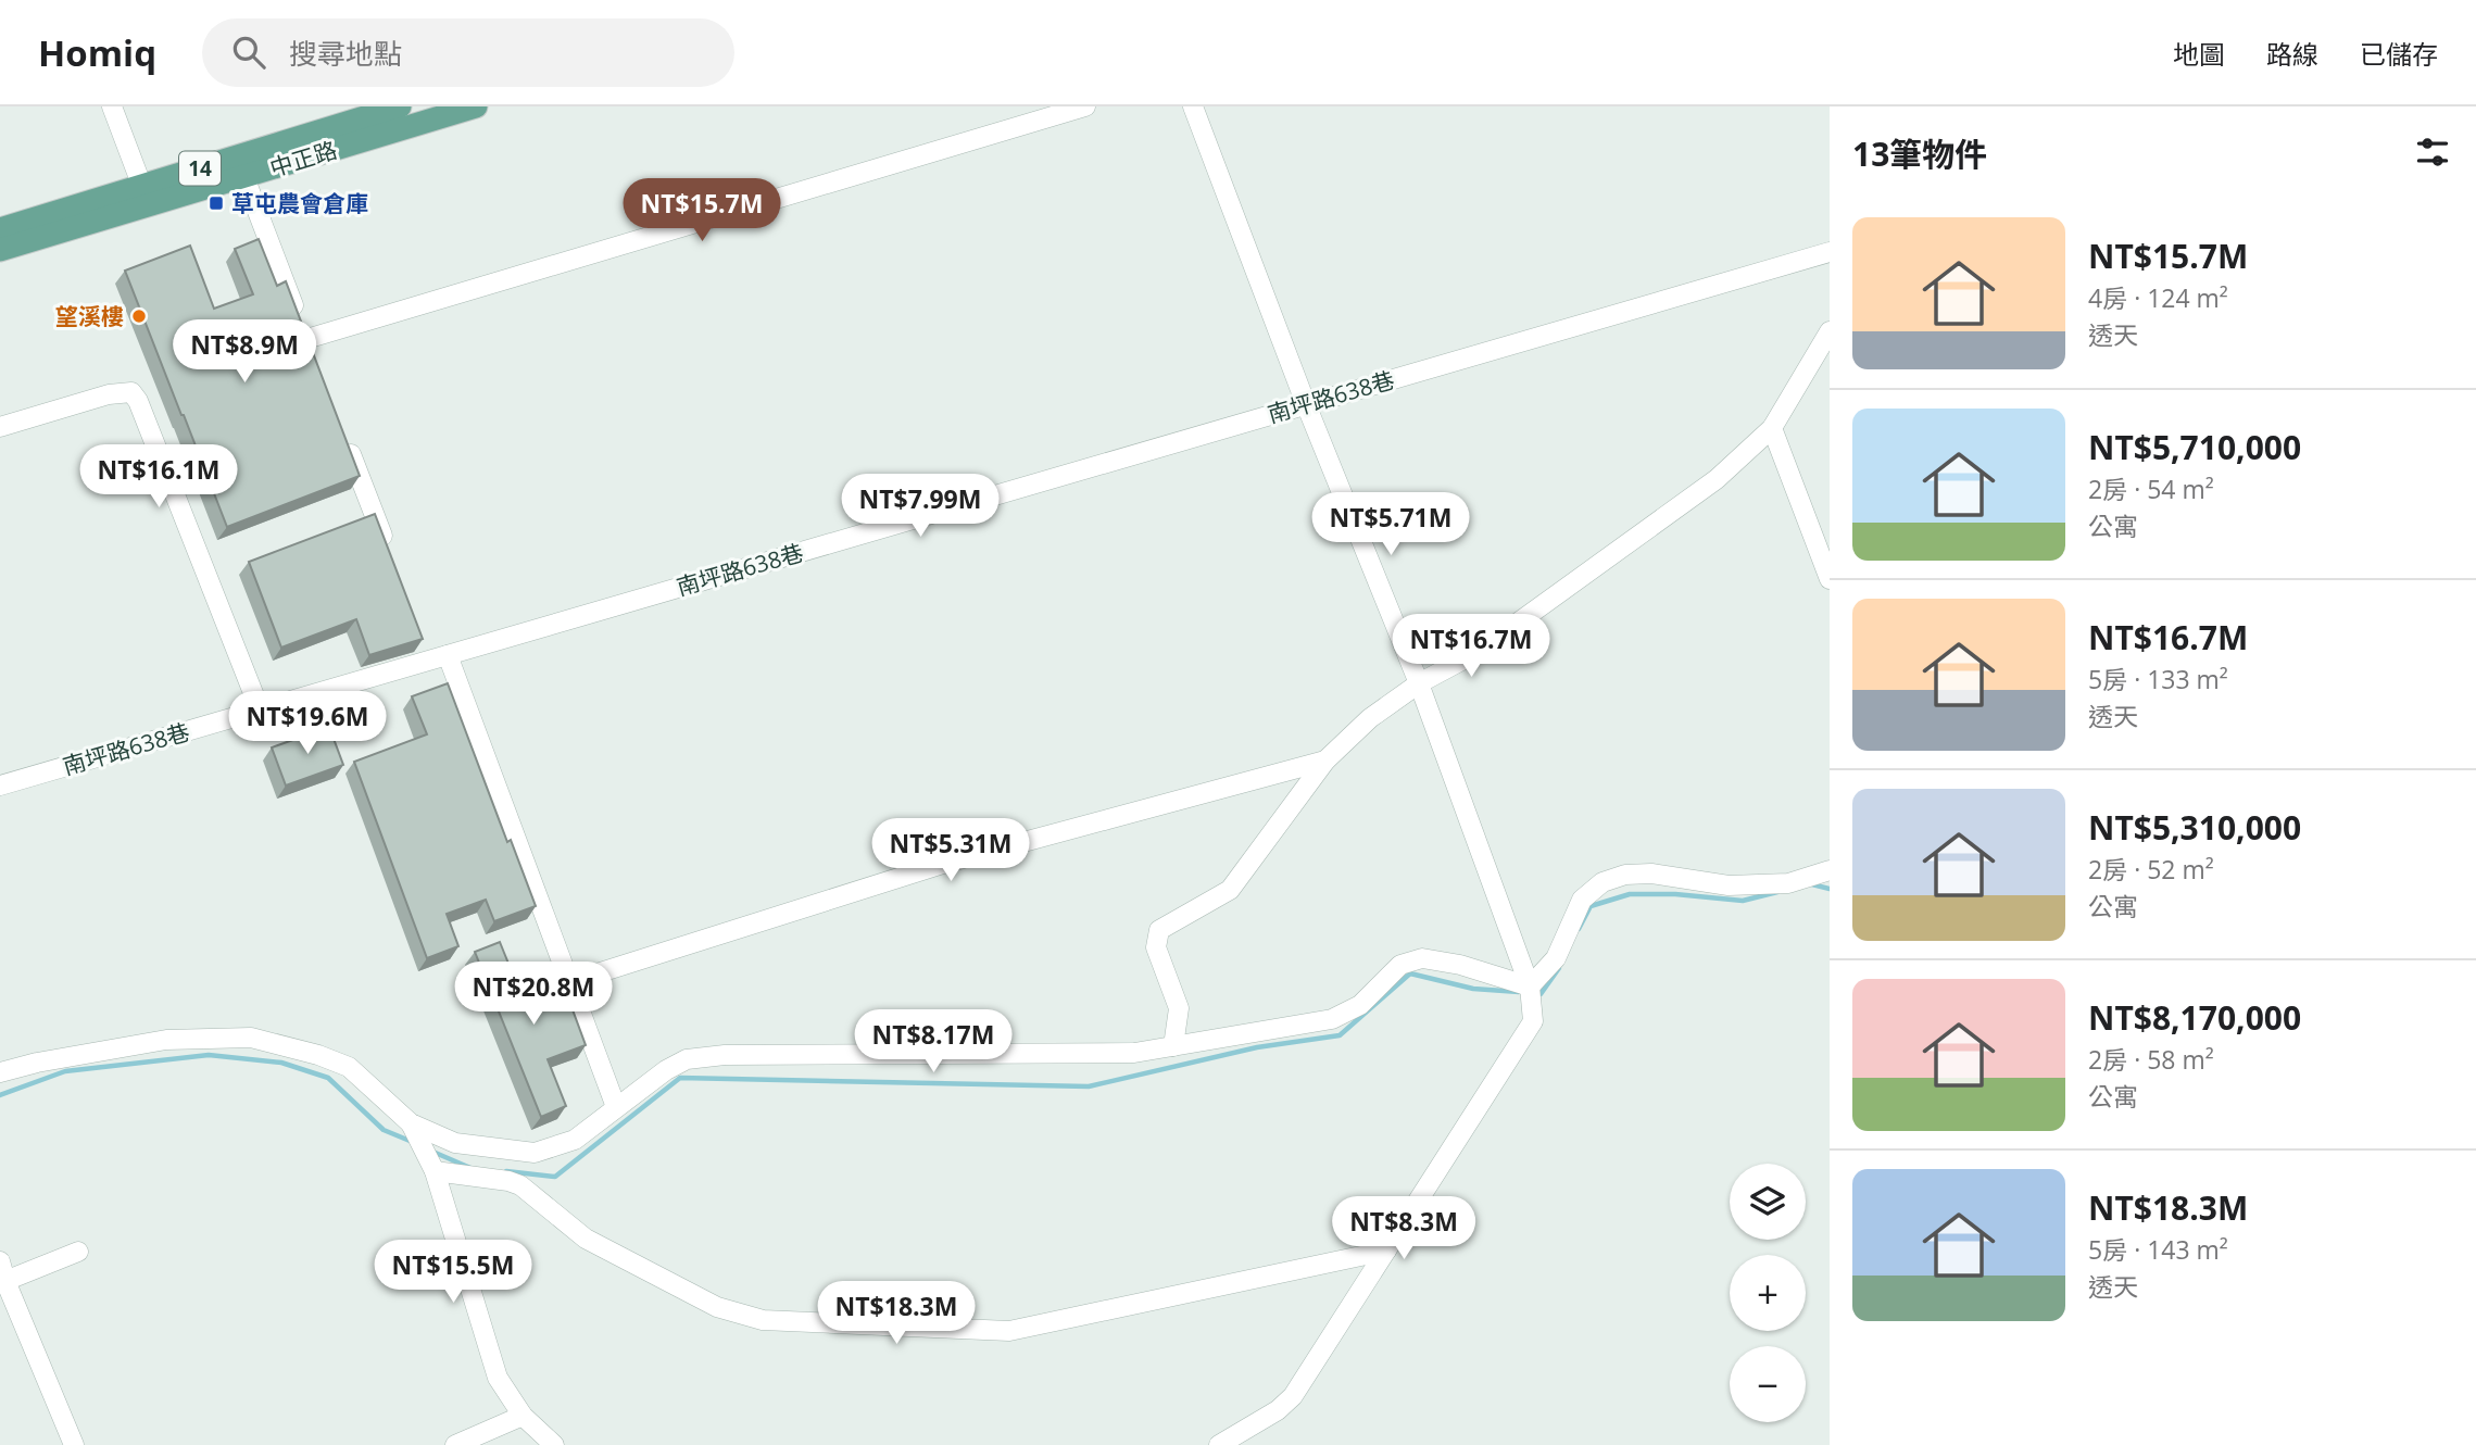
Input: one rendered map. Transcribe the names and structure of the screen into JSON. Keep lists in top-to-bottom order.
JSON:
{
  "streets": {
    "main road": ["中正路", "14"],
    "street": ["南坪路638巷"]
  },
  "places": {
    "transit": ["草屯農會倉庫"],
    "other": ["望溪樓"]
  },
  "page": {
    "header": "Homiq",
    "search": "搜尋地點",
    "nav": ["地圖", "路線", "已儲存"],
    "heading": "13筆物件",
    "price": [
      "NT$15.7M",
      "NT$8.9M",
      "NT$16.1M",
      "NT$7.99M",
      "NT$5.71M",
      "NT$16.7M",
      "NT$19.6M",
      "NT$5.31M",
      "NT$20.8M",
      "NT$8.17M",
      "NT$8.3M",
      "NT$15.5M",
      "NT$18.3M"
    ],
    "list": [
      {
        "name": "NT$15.7M",
        "note": "4房 · 124 m² · 透天"
      },
      {
        "name": "NT$5,710,000",
        "note": "2房 · 54 m² · 公寓"
      },
      {
        "name": "NT$16.7M",
        "note": "5房 · 133 m² · 透天"
      },
      {
        "name": "NT$5,310,000",
        "note": "2房 · 52 m² · 公寓"
      },
      {
        "name": "NT$8,170,000",
        "note": "2房 · 58 m² · 公寓"
      },
      {
        "name": "NT$18.3M",
        "note": "5房 · 143 m² · 透天"
      }
    ],
    "map_buttons": ["+", "−"]
  }
}
